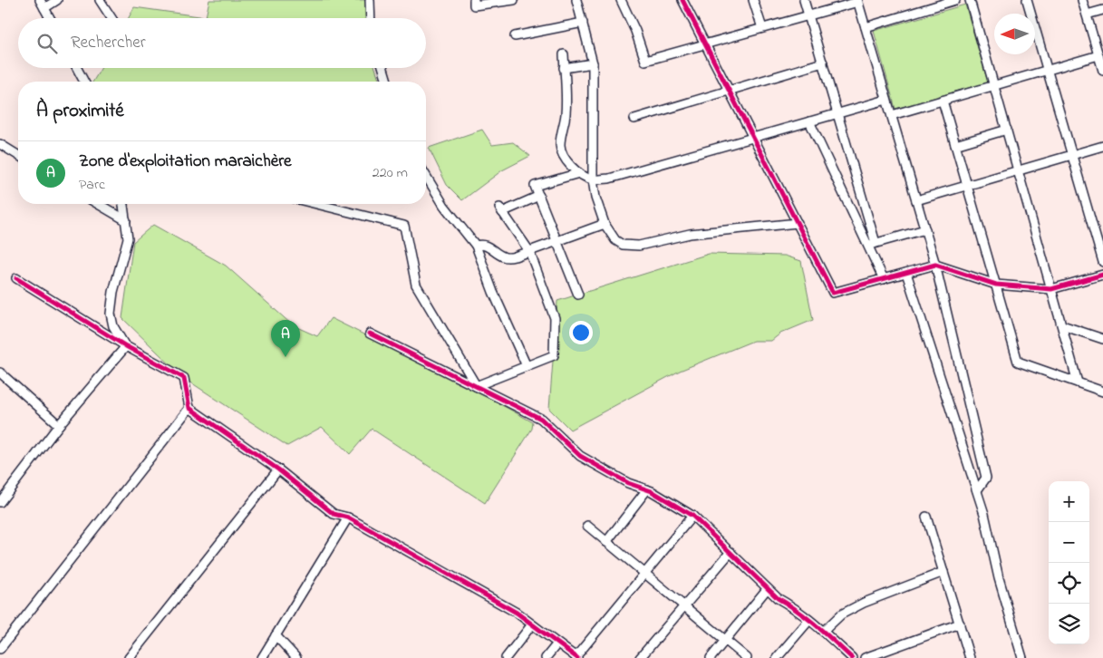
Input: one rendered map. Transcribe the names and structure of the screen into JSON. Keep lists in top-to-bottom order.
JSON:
{
  "north": "left",
  "page": {
    "search": "Rechercher",
    "heading": "À proximité",
    "list": [
      {
        "mark": "A",
        "name": "Zone d'exploitation maraichère",
        "note": "Parc",
        "value": "220 m"
      }
    ],
    "pins": "A",
    "map_buttons": ["+", "−"]
  }
}
